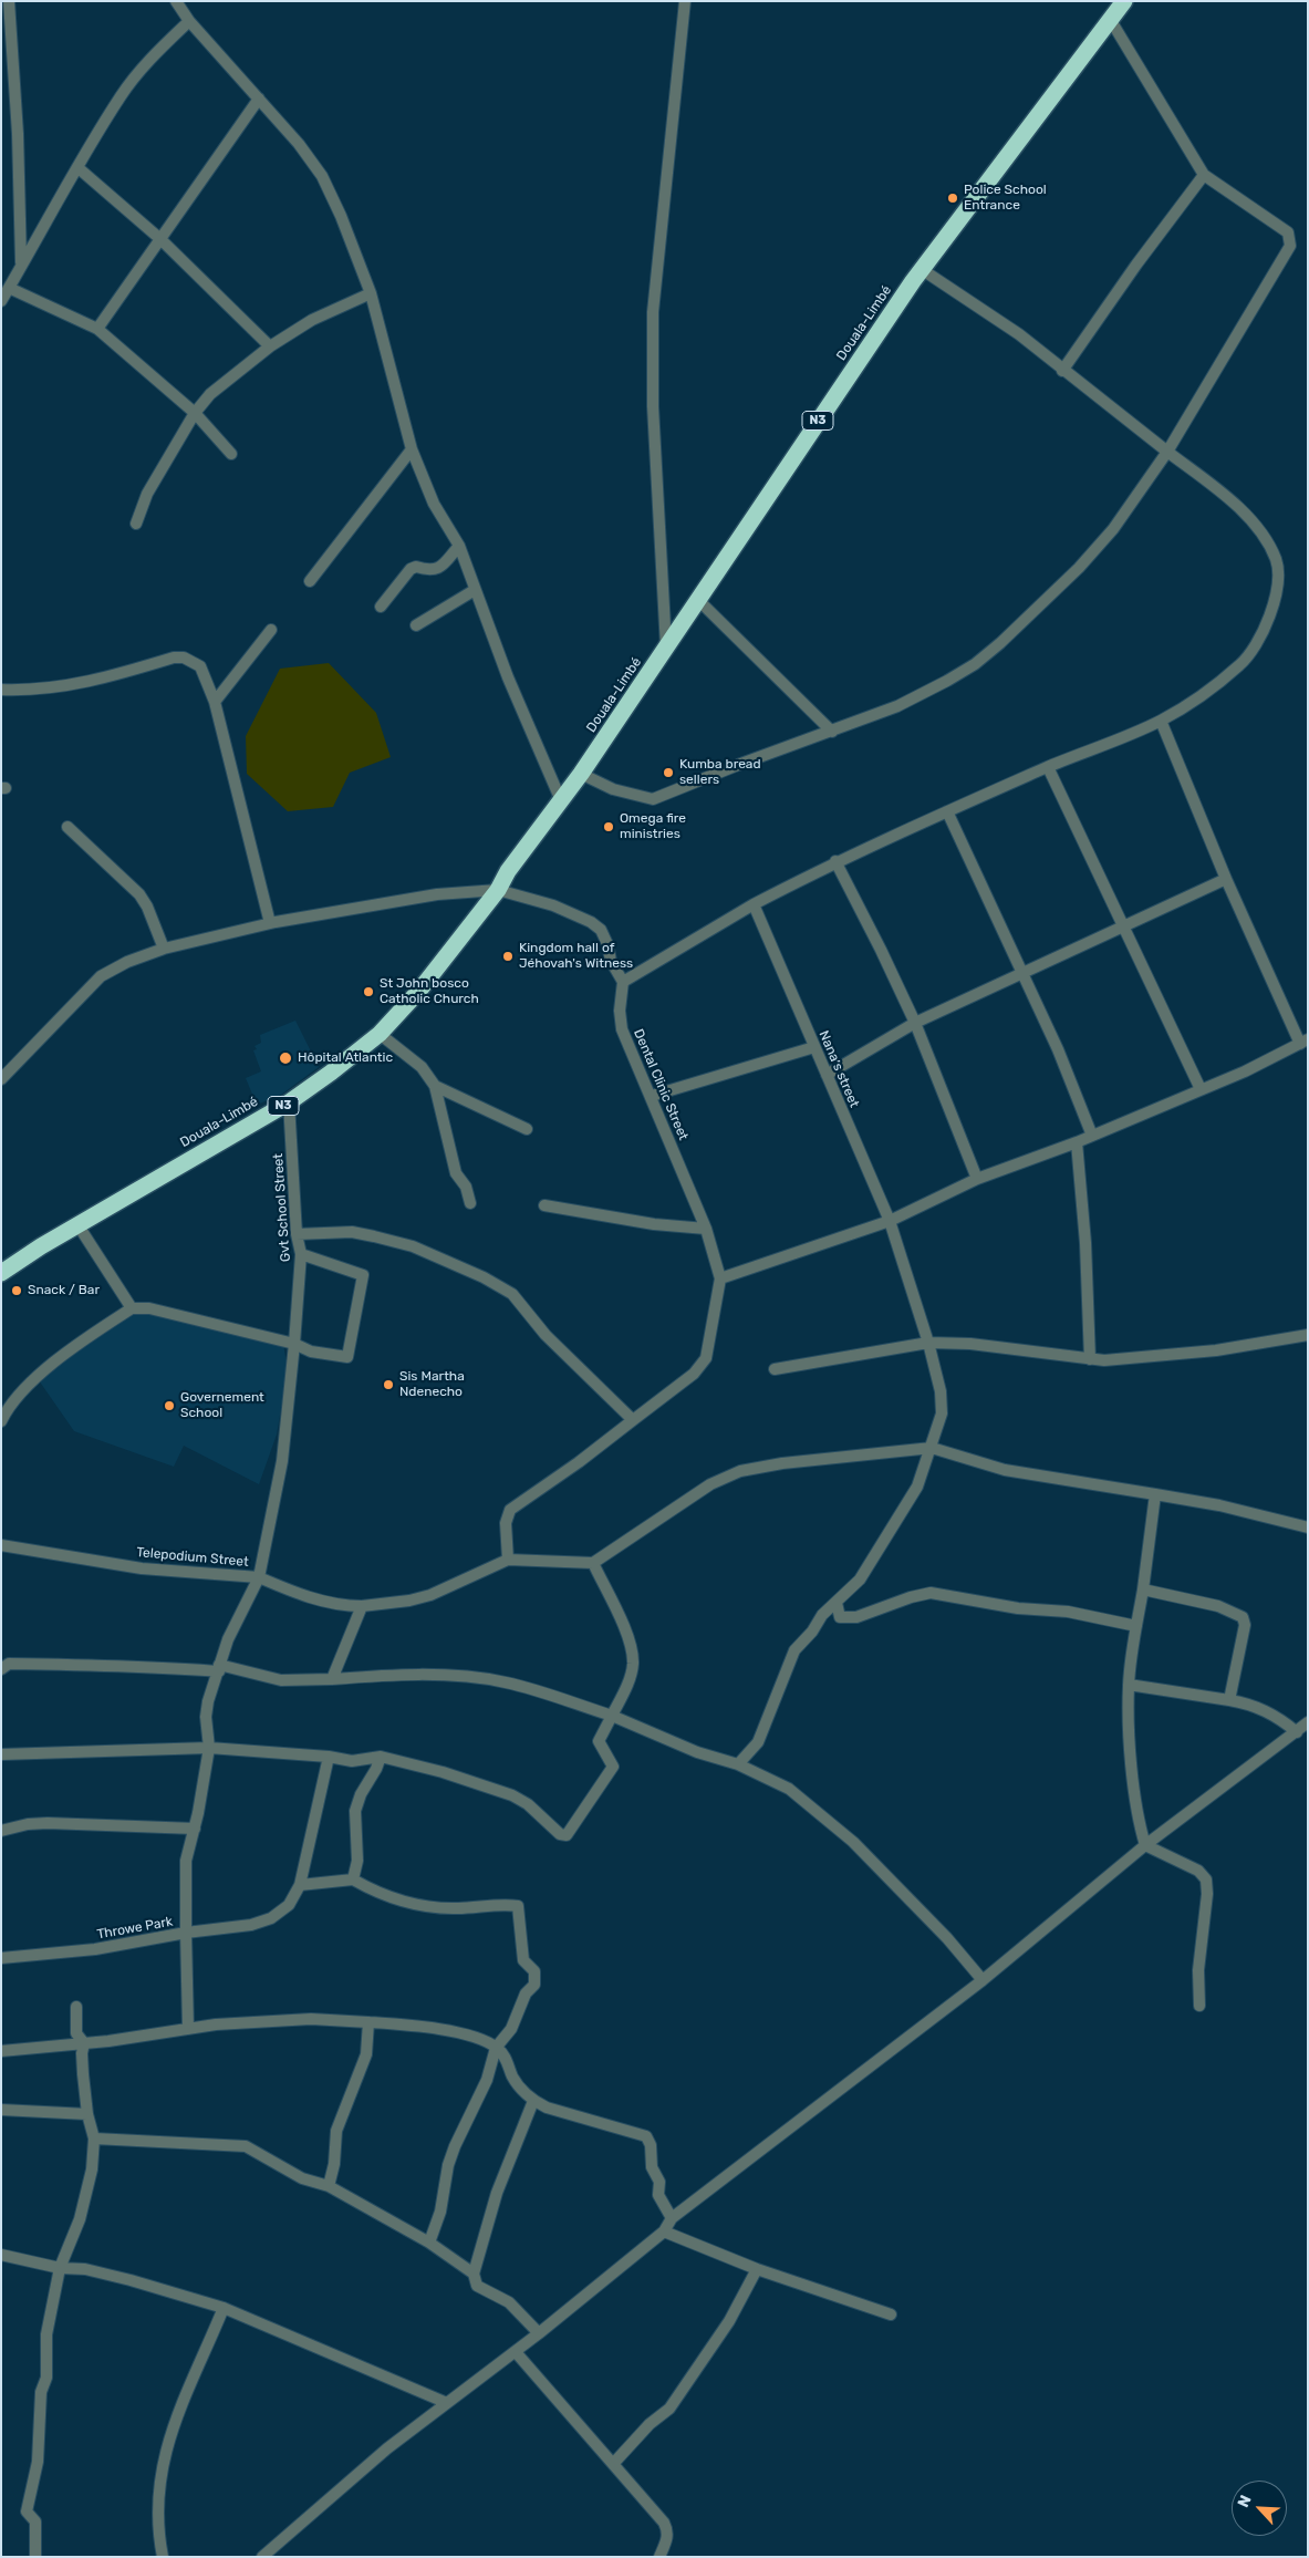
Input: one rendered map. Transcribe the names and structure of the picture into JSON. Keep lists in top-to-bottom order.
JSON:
{
  "streets": {
    "highway": ["Douala-Limbé", "N3"],
    "street": [
      "Nana׳s street",
      "Dental Clinic Street",
      "Gvt School Street",
      "Telepodium Street",
      "Throwe Park"
    ]
  },
  "crossings": [
    ["Douala-Limbé", "Gvt School Street"],
    ["Gvt School Street", "Telepodium Street"],
    ["Telepodium Street", "Throwe Park"]
  ],
  "places": [
    "Police School Entrance",
    "Kumba bread sellers",
    "Omega fire ministries",
    "Kingdom hall of Jéhovah's Witness",
    "St John bosco Catholic Church",
    "Hôpital Atlantic",
    "Snack / Bar",
    "Sis Martha Ndenecho",
    "Governement School"
  ],
  "north": "top left"
}
